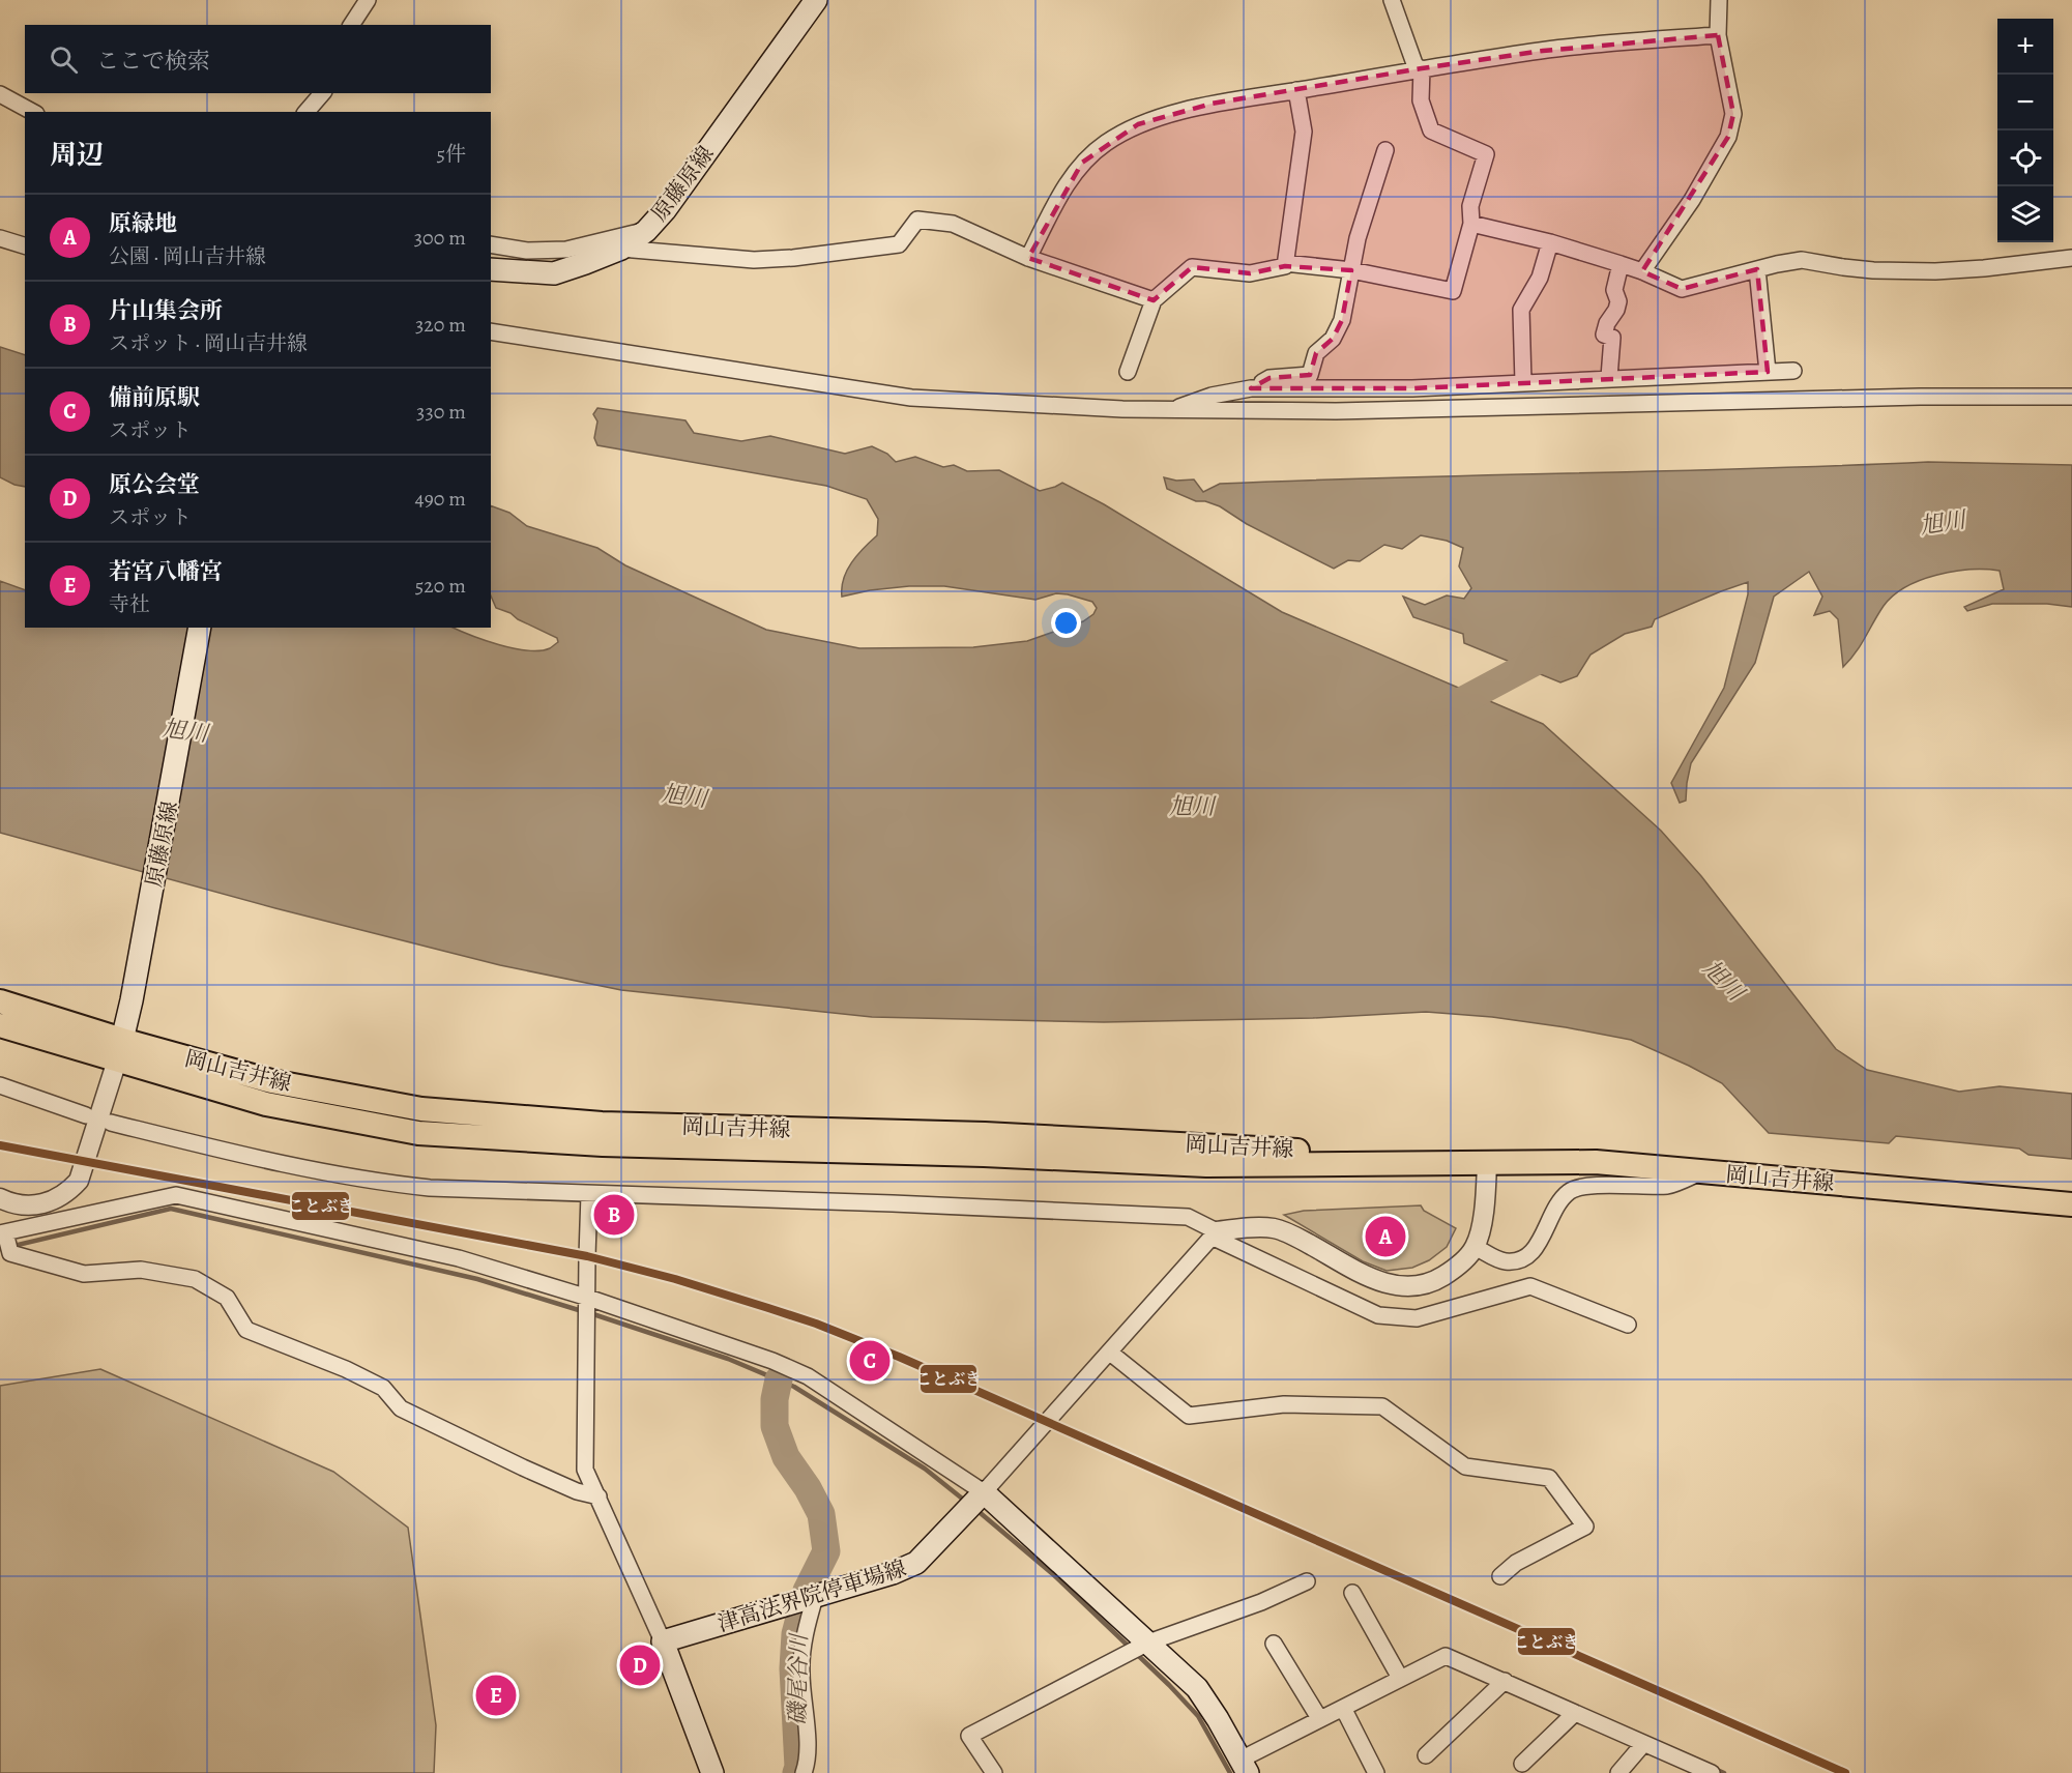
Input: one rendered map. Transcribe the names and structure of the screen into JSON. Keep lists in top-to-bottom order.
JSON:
{
  "streets": {
    "main road": ["原藤原線", "岡山吉井線", "津高法界院停車場線"]
  },
  "crossings": [
    ["原藤原線", "岡山吉井線"]
  ],
  "water": ["旭川", "磯尾谷川"],
  "lines": ["transit line ことぶき"],
  "page": {
    "map_buttons": ["+", "−"],
    "search": "ここで検索",
    "heading": ["周辺", "5件"],
    "list": [
      {
        "mark": "A",
        "name": "原緑地",
        "note": "公園 · 岡山吉井線",
        "value": "300 m"
      },
      {
        "mark": "B",
        "name": "片山集会所",
        "note": "スポット · 岡山吉井線",
        "value": "320 m"
      },
      {
        "mark": "C",
        "name": "備前原駅",
        "note": "スポット",
        "value": "330 m"
      },
      {
        "mark": "D",
        "name": "原公会堂",
        "note": "スポット",
        "value": "490 m"
      },
      {
        "mark": "E",
        "name": "若宮八幡宮",
        "note": "寺社",
        "value": "520 m"
      }
    ],
    "pins": [
      "B",
      "A",
      "C",
      "D",
      "E"
    ]
  }
}
